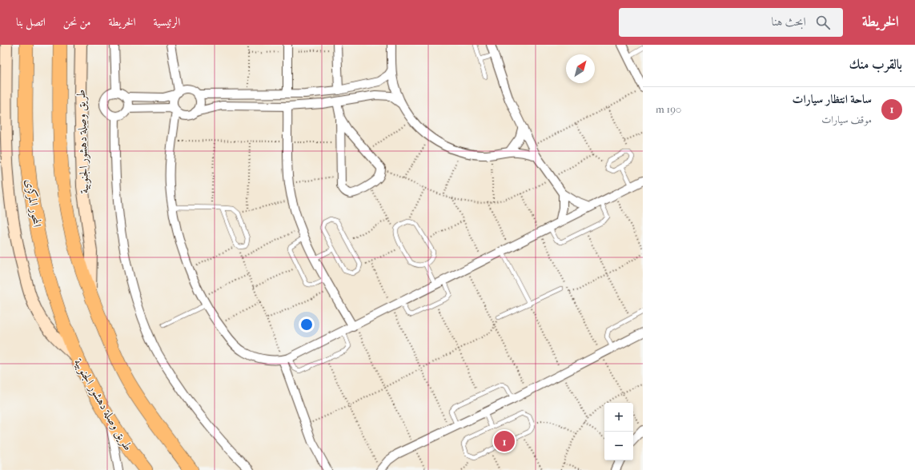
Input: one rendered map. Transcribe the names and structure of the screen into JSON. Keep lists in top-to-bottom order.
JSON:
{
  "streets": {
    "highway": ["طريق وصلة دهشور الجنوبية", "المحور المركزى"]
  },
  "crossings": [
    ["طريق وصلة دهشور الجنوبية", "المحور المركزى"]
  ],
  "north": "top right",
  "page": {
    "header": "الخريطة",
    "search": "ابحث هنا",
    "nav": [
      "الرئيسية",
      "الخريطة",
      "من نحن",
      "اتصل بنا"
    ],
    "heading": "بالقرب منك",
    "list": [
      {
        "mark": "1",
        "name": "ساحة انتظار سيارات",
        "note": "موقف سيارات",
        "value": "190 m"
      }
    ],
    "map_buttons": ["+", "−"],
    "pins": "1"
  }
}
